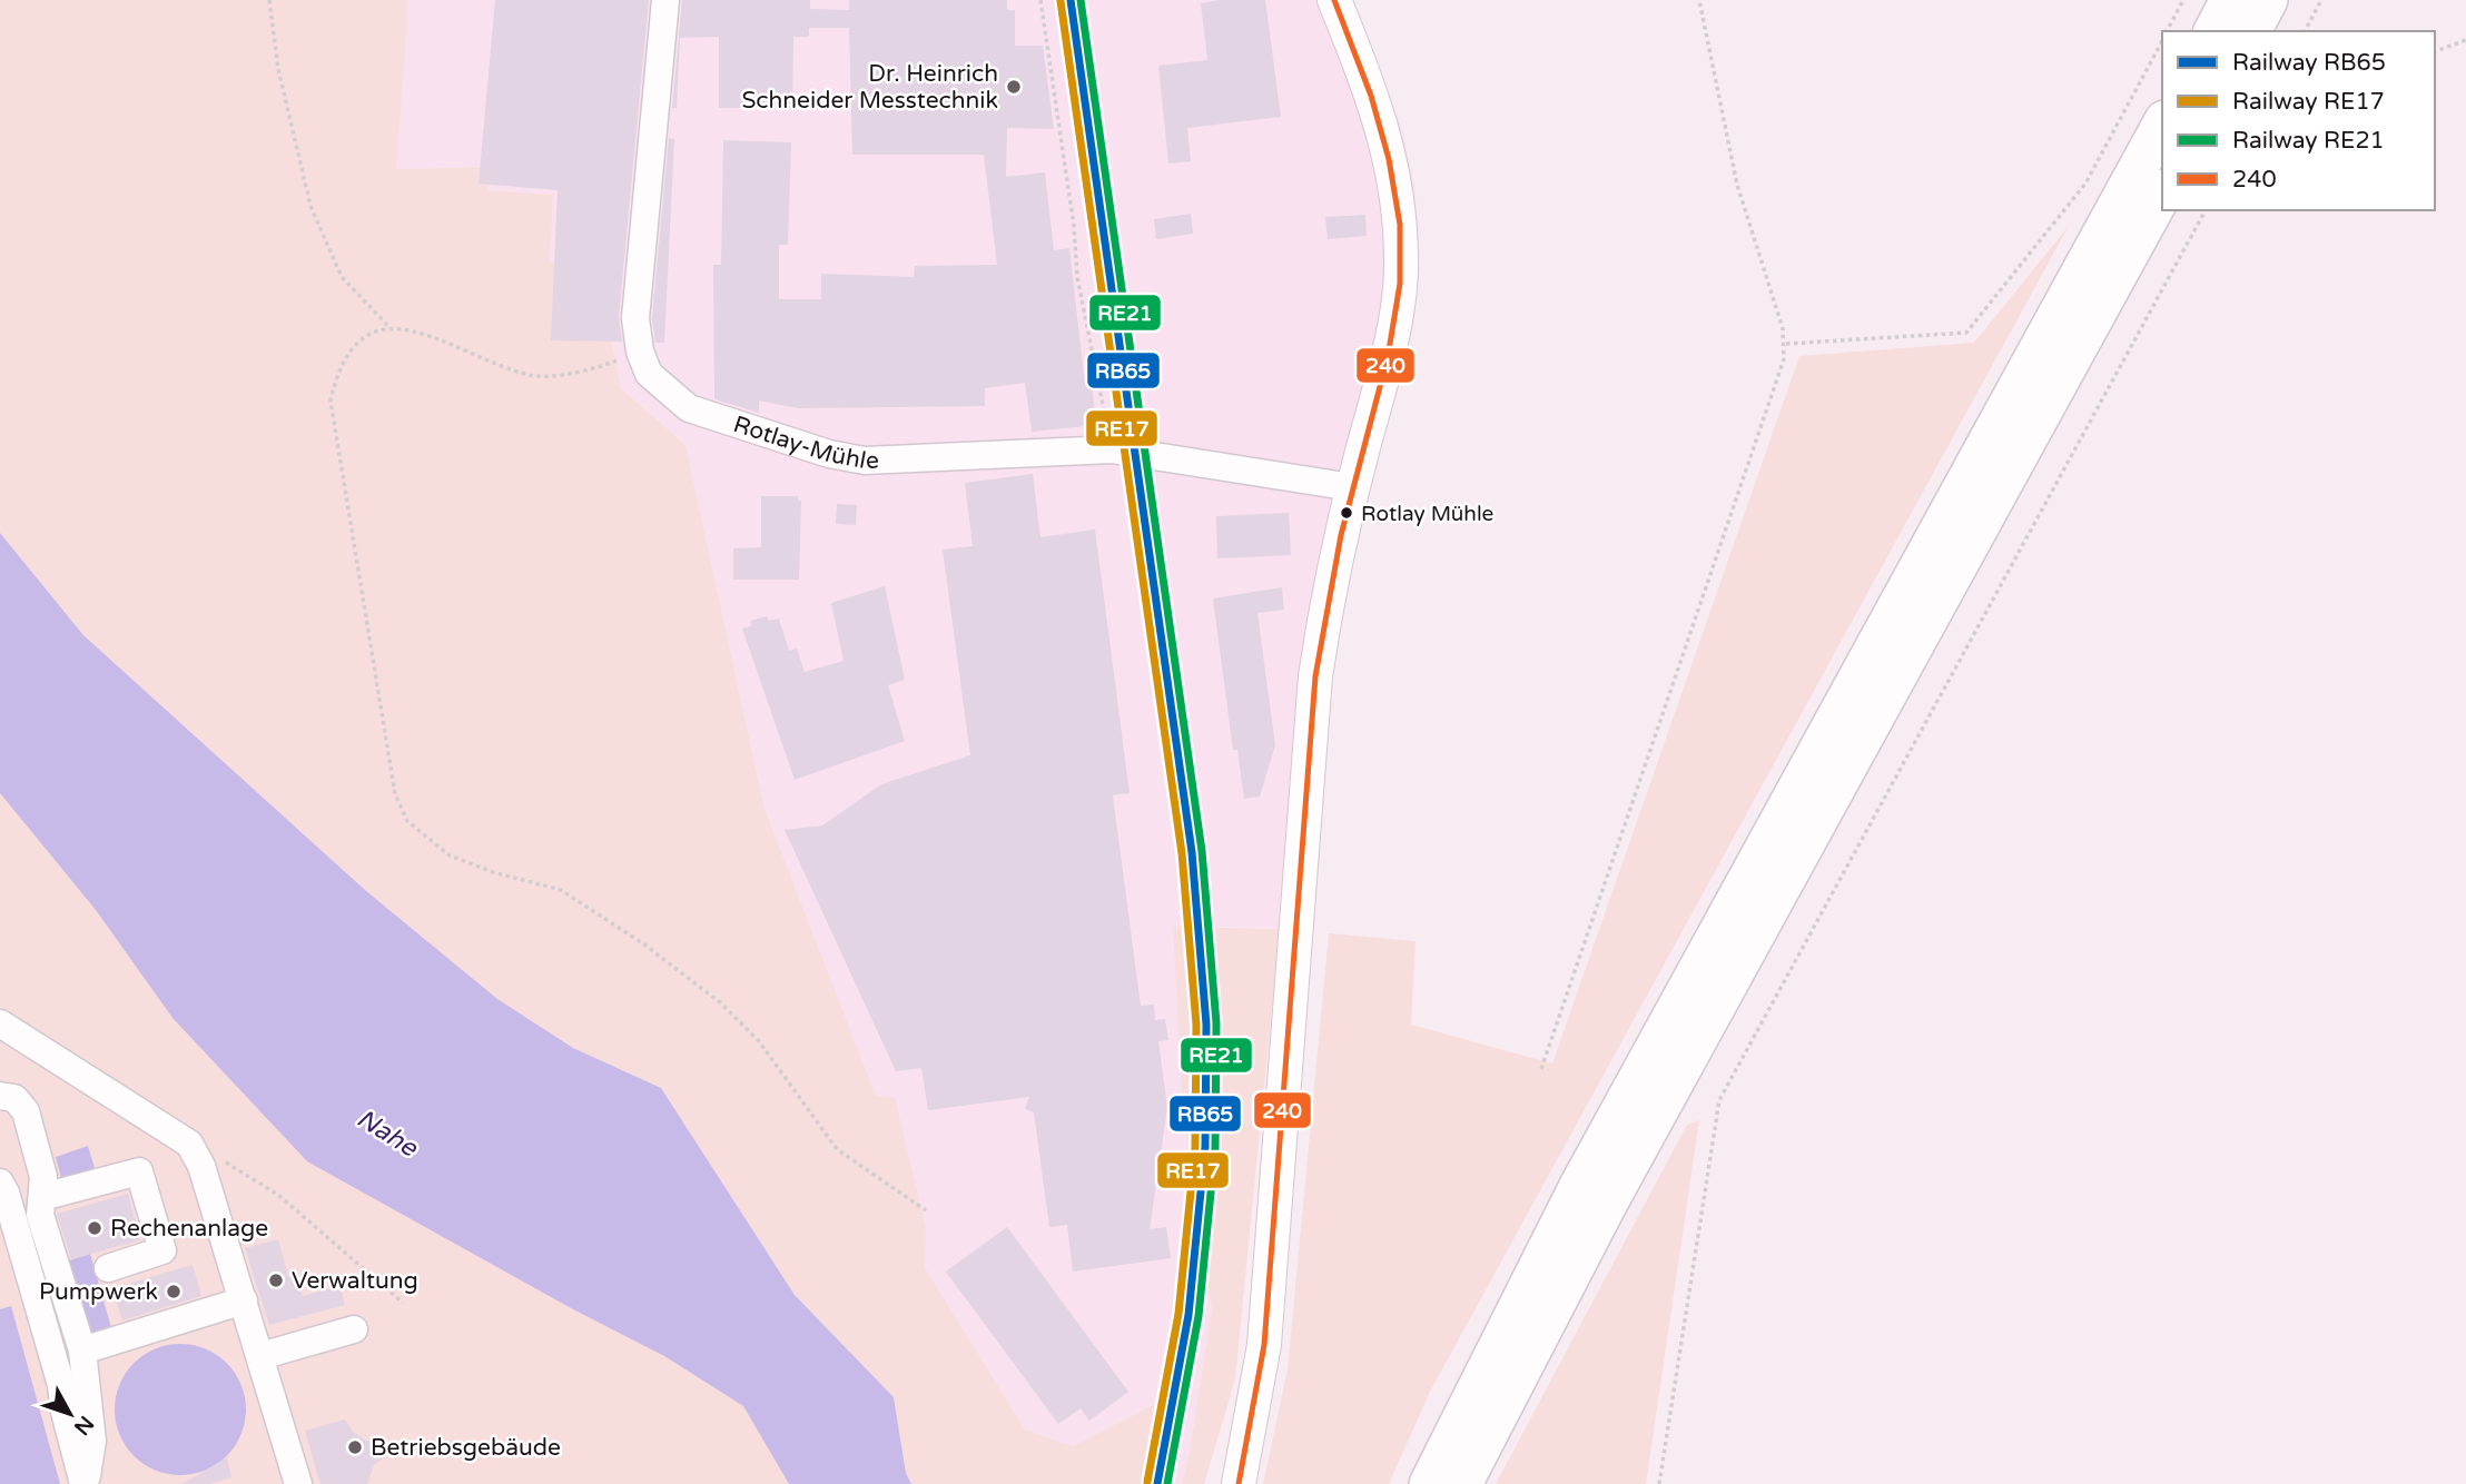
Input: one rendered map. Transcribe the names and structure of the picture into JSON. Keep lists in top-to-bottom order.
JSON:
{
  "streets": {
    "street": ["Rotlay-Mühle"]
  },
  "water": ["Nahe"],
  "places": [
    "Dr. Heinrich Schneider Messtechnik",
    "Rotlay Mühle",
    "Rechenanlage",
    "Verwaltung",
    "Pumpwerk",
    "Betriebsgebäude"
  ],
  "lines": [
    "rail line RB65",
    "rail line RE21",
    "transit line 240",
    "rail line RE17"
  ],
  "legend": [
    "Railway RB65",
    "Railway RE17",
    "Railway RE21",
    "240"
  ],
  "north": "bottom right"
}
